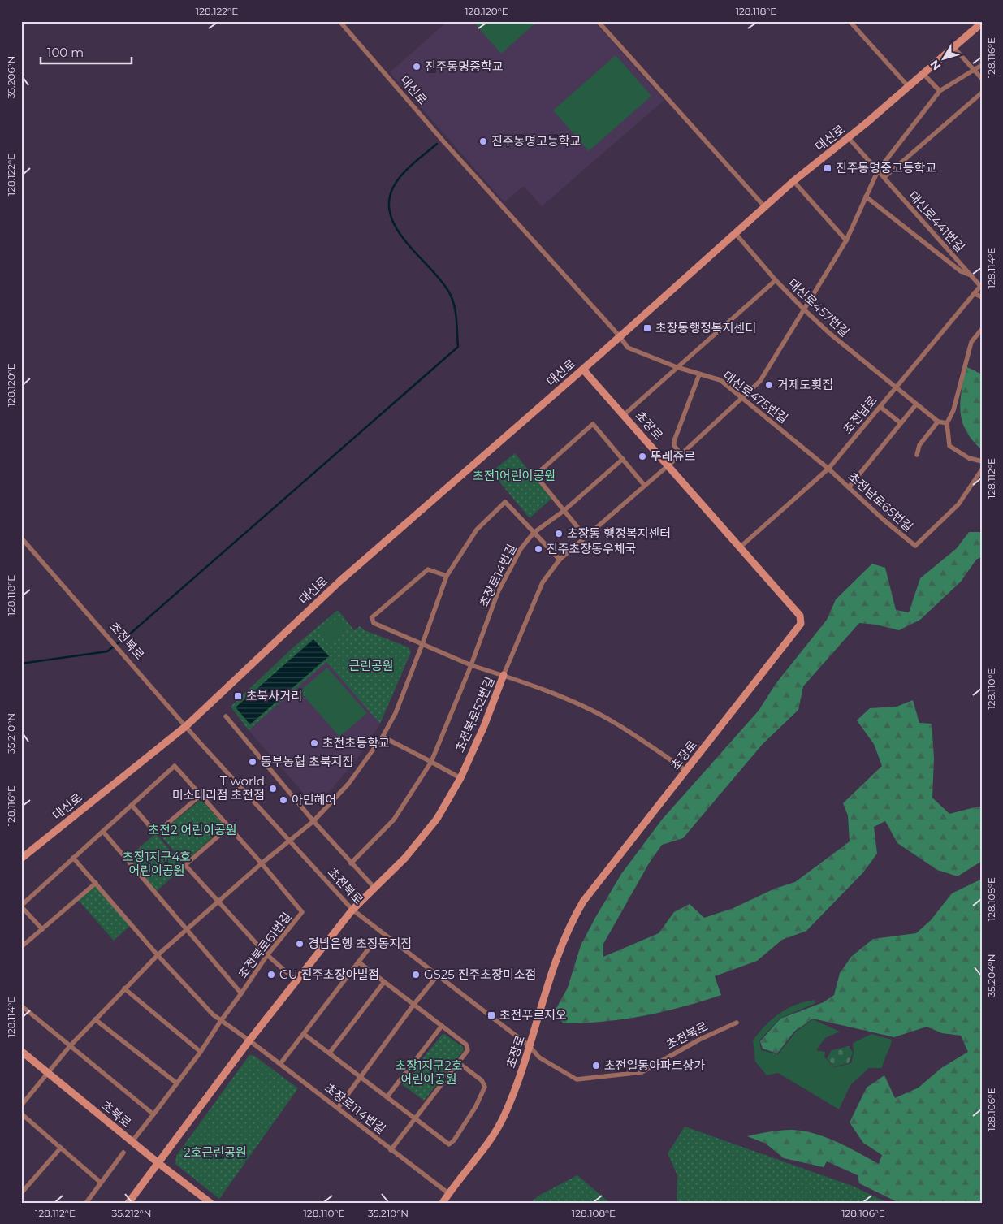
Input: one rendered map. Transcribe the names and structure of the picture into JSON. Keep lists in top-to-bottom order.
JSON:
{
  "streets": {
    "street": [
      "대신로",
      "대신로441번길",
      "대신로457번길",
      "대신로475번길",
      "초전남로",
      "초장로",
      "초전남로65번길",
      "초장로14번길",
      "초전북로",
      "초전북로52번길",
      "초전북로61번길",
      "초장로114번길",
      "초북로"
    ]
  },
  "crossings": [
    ["대신로", "대신로441번길"],
    ["대신로", "대신로457번길"],
    ["대신로", "대신로475번길"],
    ["대신로", "초장로"],
    ["대신로", "초전북로"],
    ["대신로441번길", "초전남로"],
    ["대신로457번길", "초전남로"],
    ["대신로475번길", "초전남로"],
    ["대신로475번길", "초전남로65번길"],
    ["초전남로", "초장로"],
    ["초전남로", "초전남로65번길"],
    ["초장로", "초전북로"],
    ["초장로", "초장로114번길"],
    ["초장로14번길", "초전북로52번길"],
    ["초전북로", "초전북로52번길"],
    ["초전북로52번길", "초장로114번길"],
    ["초전북로52번길", "초북로"]
  ],
  "parks": [
    "초전1어린이공원",
    "근린공원",
    "초전2 어린이공원",
    "초장1지구4호 어린이공원",
    "초장1지구2호 어린이공원",
    "2호근린공원"
  ],
  "places": {
    "other": [
      "진주동명중학교",
      "진주동명고등학교",
      "거제도횟집",
      "뚜레쥬르",
      "초장동 행정복지센터",
      "진주초장동우체국",
      "초전초등학교",
      "동부농협 초북지점",
      "T world 미소대리점 초전점",
      "아민헤어",
      "경남은행 초장동지점",
      "CU 진주초장아빌점",
      "GS25 진주초장미소점",
      "초전일동아파트상가"
    ],
    "transit": [
      "진주동명중고등학교",
      "초장동행정복지센터",
      "초북사거리",
      "초전푸르지오"
    ]
  },
  "scale_bar": "100 m",
  "north": "bottom left",
  "coordinates": [
    "128.122°E",
    "128.120°E",
    "128.118°E",
    "128.116°E",
    "35.206°N",
    "128.114°E",
    "128.112°E",
    "128.110°E",
    "35.210°N",
    "128.108°E",
    "35.204°N",
    "128.106°E",
    "35.212°N"
  ]
}
